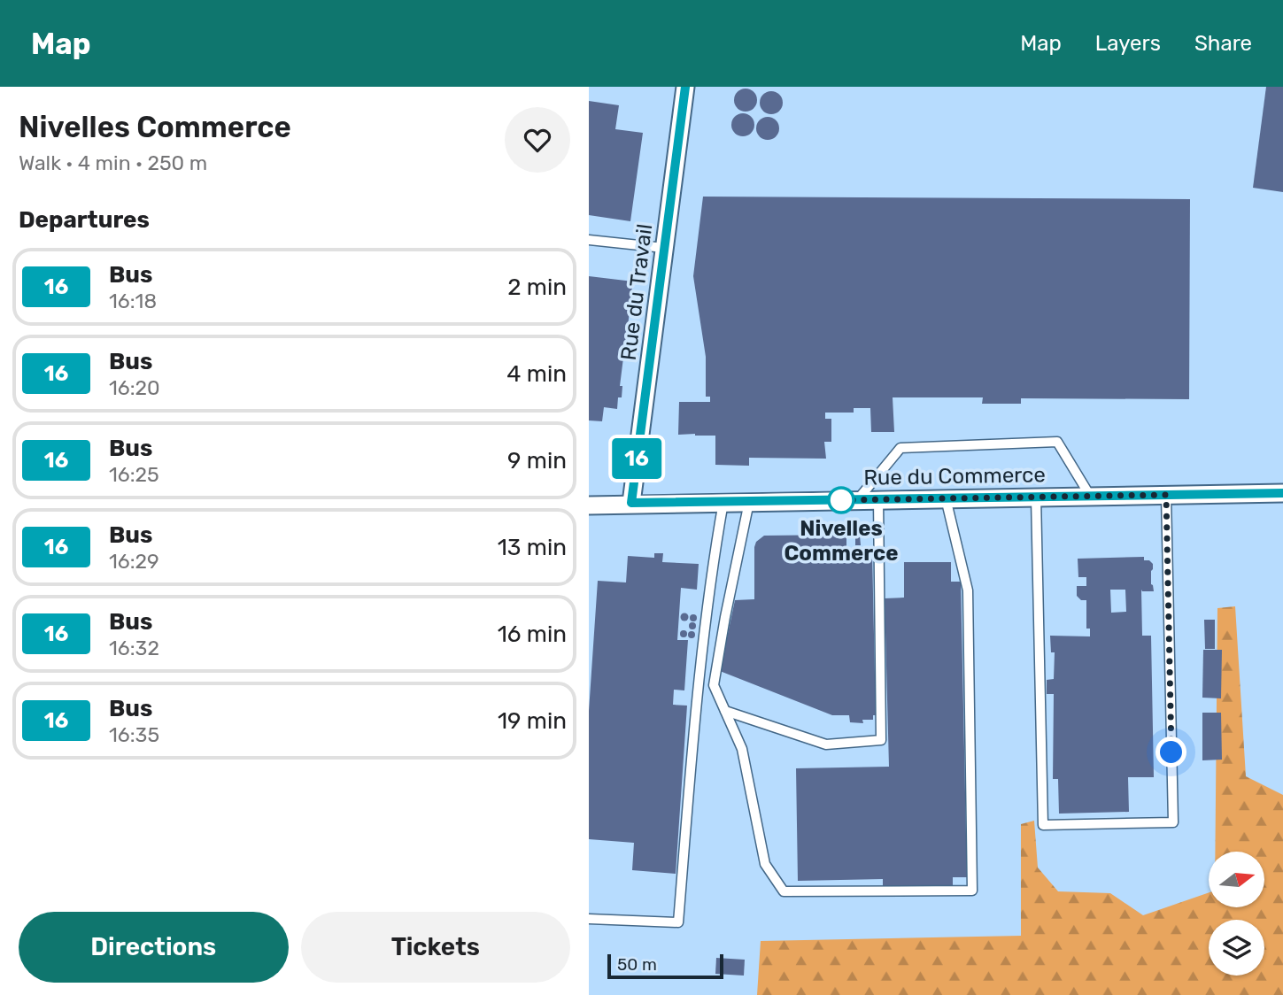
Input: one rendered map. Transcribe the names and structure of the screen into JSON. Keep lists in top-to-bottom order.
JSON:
{
  "streets": {
    "street": ["Rue du Travail", "Rue du Commerce"]
  },
  "crossings": [
    ["Rue du Travail", "Rue du Commerce"]
  ],
  "places": ["Nivelles Commerce"],
  "lines": ["bus line 16"],
  "scale_bar": "50 m",
  "north": "right",
  "page": {
    "header": "Map",
    "nav": ["Map", "Layers", "Share"],
    "heading": [
      ["Nivelles Commerce", "Walk · 4 min · 250 m"],
      "Departures"
    ],
    "on_map": "16",
    "list": [
      {
        "mark": "16",
        "name": "Bus",
        "note": "16:18",
        "value": "2 min"
      },
      {
        "mark": "16",
        "name": "Bus",
        "note": "16:20",
        "value": "4 min"
      },
      {
        "mark": "16",
        "name": "Bus",
        "note": "16:25",
        "value": "9 min"
      },
      {
        "mark": "16",
        "name": "Bus",
        "note": "16:29",
        "value": "13 min"
      },
      {
        "mark": "16",
        "name": "Bus",
        "note": "16:32",
        "value": "16 min"
      },
      {
        "mark": "16",
        "name": "Bus",
        "note": "16:35",
        "value": "19 min"
      }
    ],
    "buttons": ["Directions", "Tickets"],
    "scale": "50 m"
  }
}
